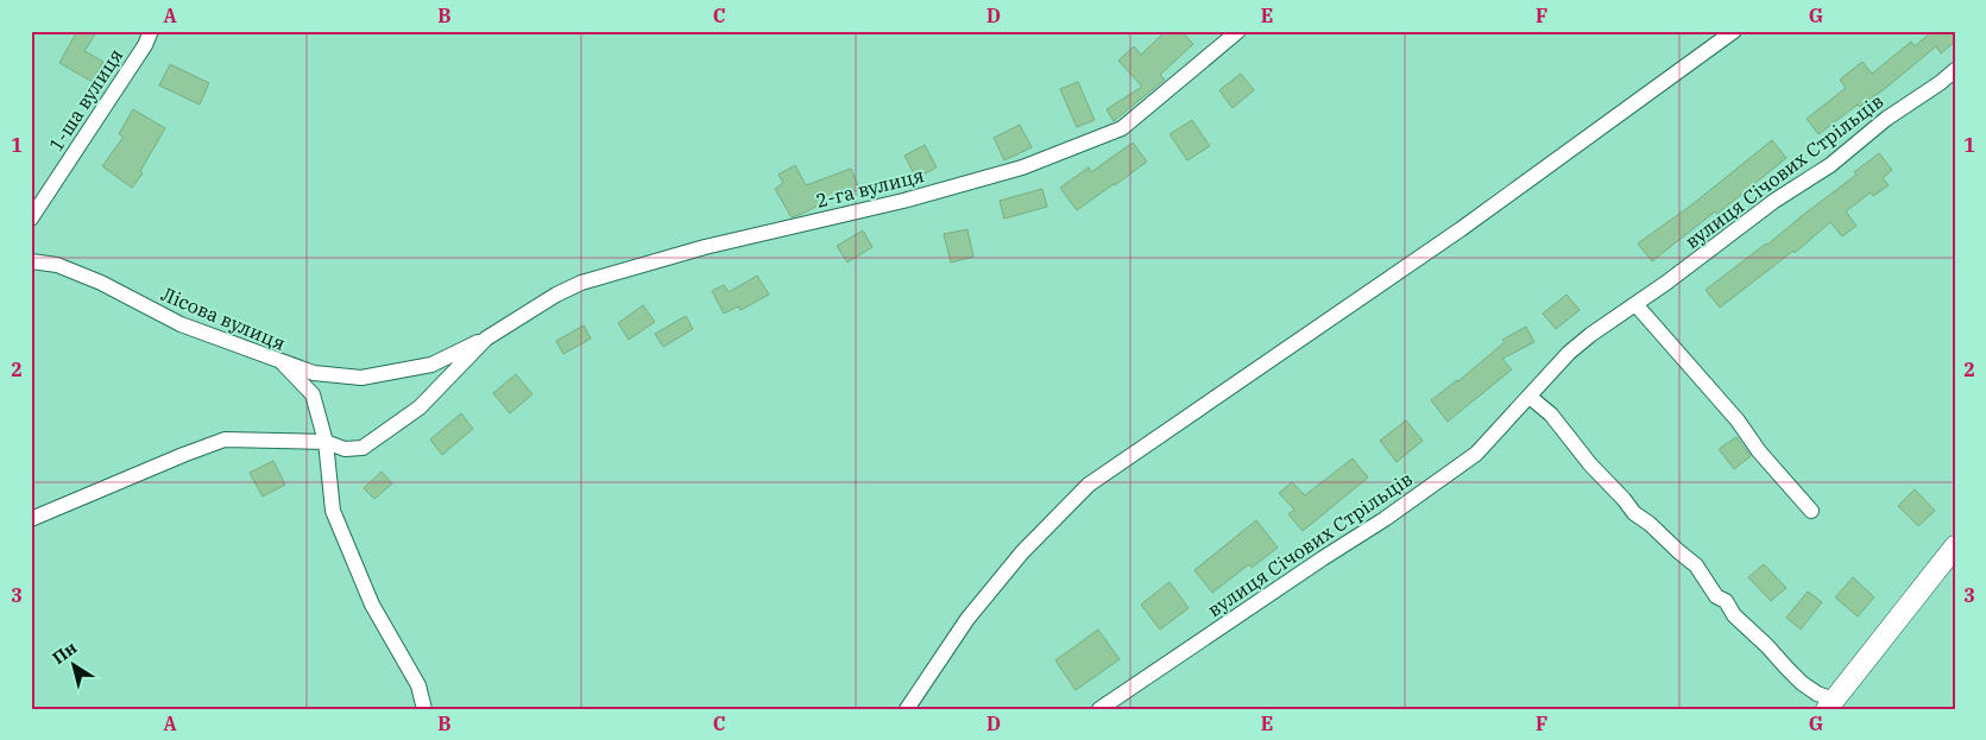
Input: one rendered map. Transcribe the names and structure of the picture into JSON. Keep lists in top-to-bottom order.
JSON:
{
  "streets": {
    "street": [
      "1-ша вулиця",
      "вулиця Січових Стрільців",
      "2-га вулиця",
      "Лісова вулиця"
    ]
  },
  "crossings": [
    ["2-га вулиця", "Лісова вулиця"]
  ],
  "north": "top left",
  "grid": {
    "columns": [
      "A",
      "B",
      "C",
      "D",
      "E",
      "F",
      "G"
    ],
    "rows": ["1", "2", "3"]
  }
}
